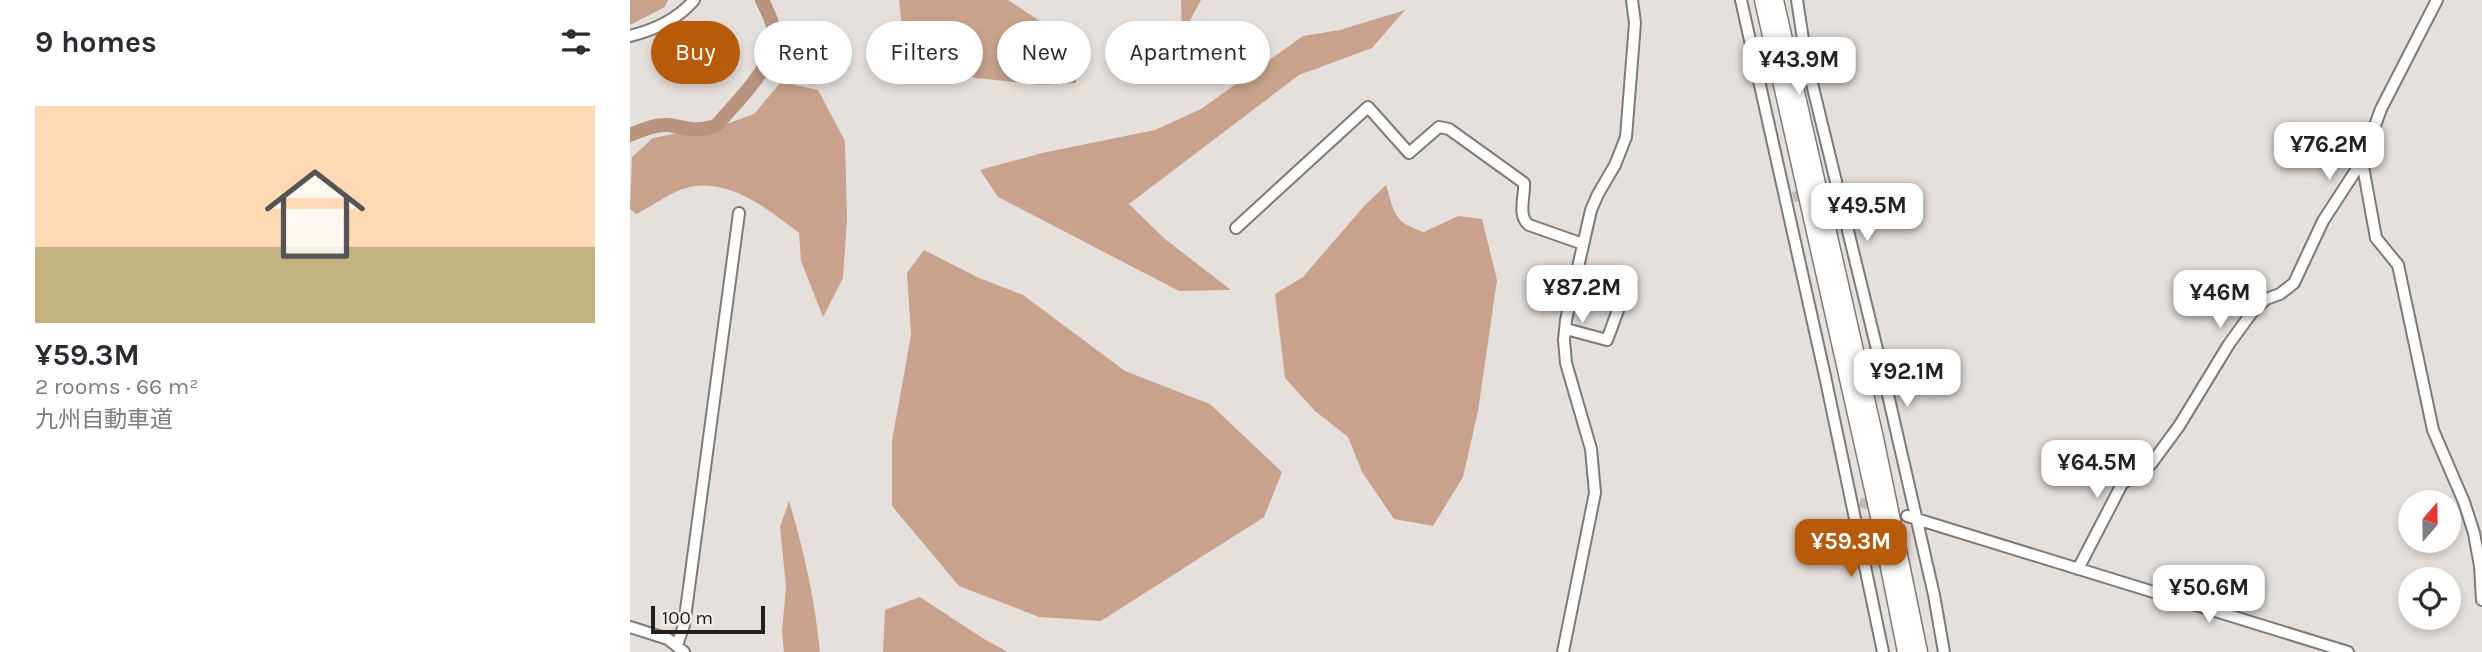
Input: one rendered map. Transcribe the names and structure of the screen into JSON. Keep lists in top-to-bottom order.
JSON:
{
  "scale_bar": "100 m",
  "north": "top",
  "page": {
    "heading": "9 homes",
    "chip": [
      "Buy",
      "Rent",
      "Filters",
      "New",
      "Apartment"
    ],
    "price": [
      "¥43.9M",
      "¥76.2M",
      "¥49.5M",
      "¥87.2M",
      "¥46M",
      "¥92.1M",
      "¥64.5M",
      "¥59.3M",
      "¥50.6M"
    ],
    "list": [
      {
        "name": "¥59.3M",
        "note": "2 rooms · 66 m² · 九州自動車道"
      }
    ],
    "scale": "100 m"
  }
}
